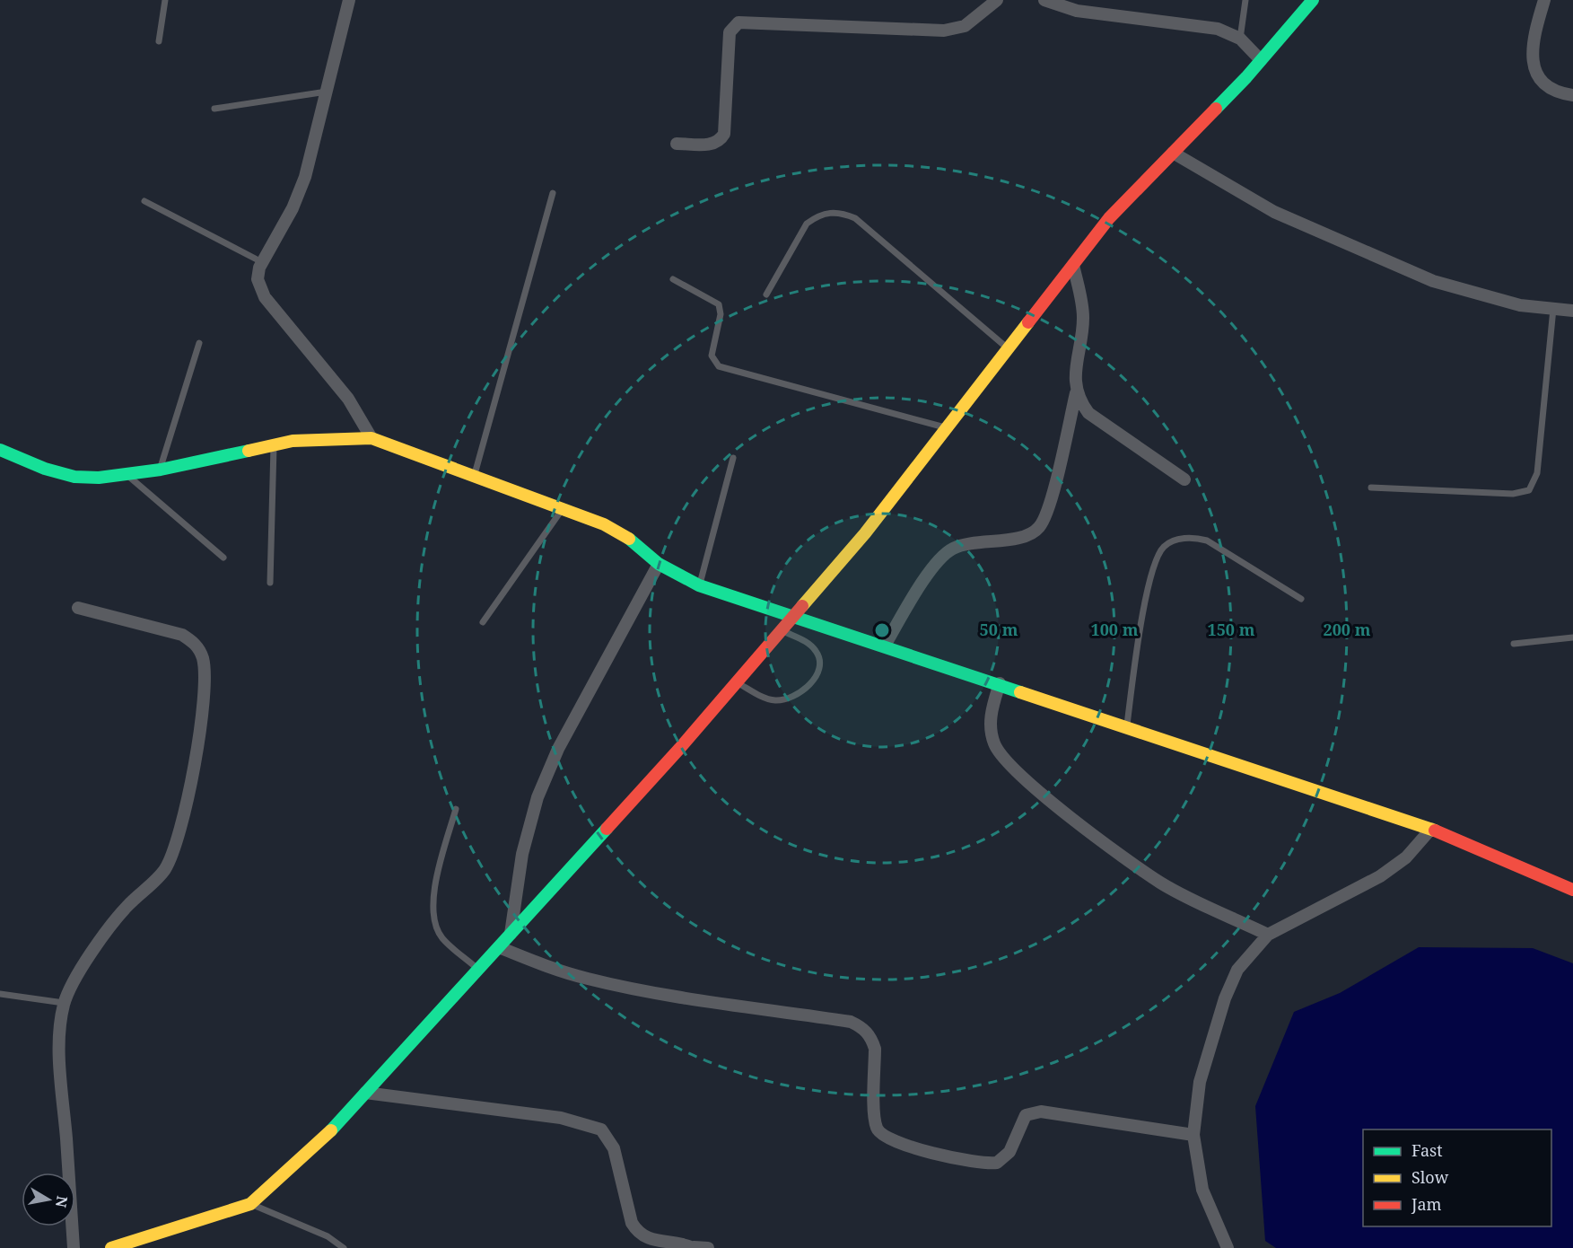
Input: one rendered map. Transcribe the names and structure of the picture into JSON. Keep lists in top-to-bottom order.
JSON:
{
  "legend": ["Fast", "Slow", "Jam"],
  "north": "right",
  "rings": [
    "50 m",
    "100 m",
    "150 m",
    "200 m"
  ]
}
